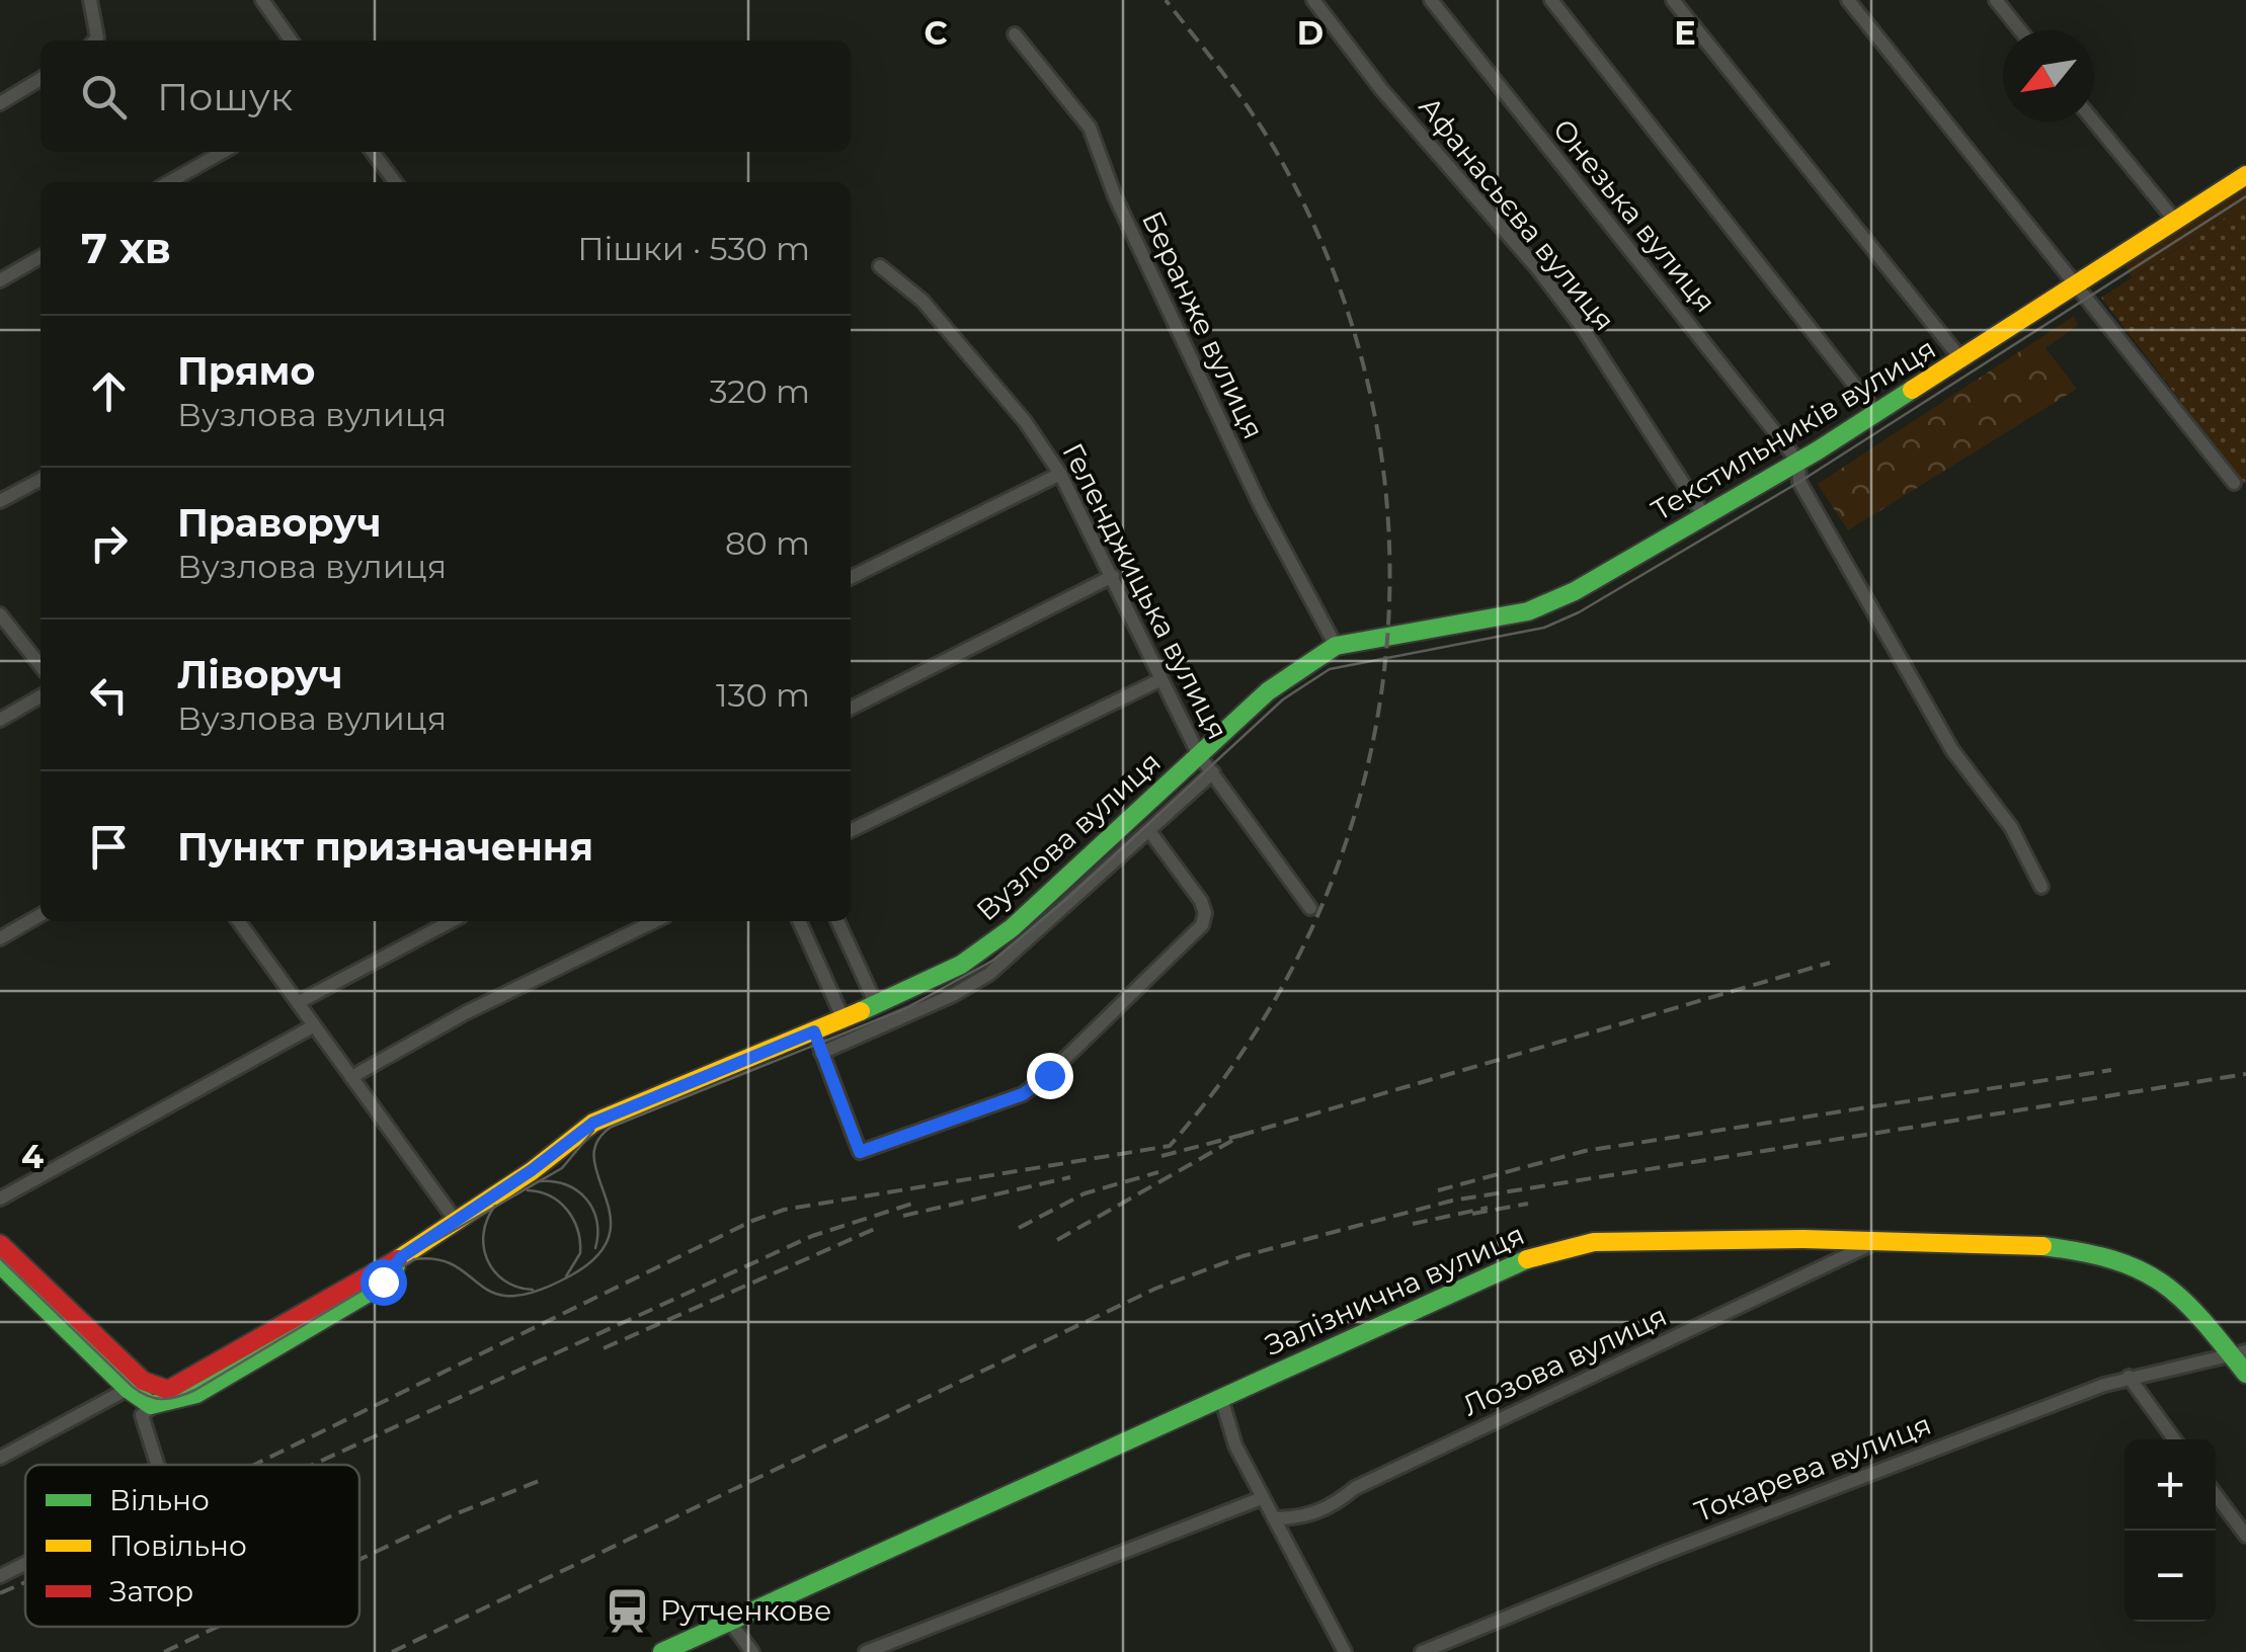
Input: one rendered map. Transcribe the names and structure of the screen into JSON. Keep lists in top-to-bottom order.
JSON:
{
  "streets": {
    "street": [
      "Афанасьєва вулиця",
      "Онезька вулиця",
      "Беранже вулиця",
      "Текстильників вулиця",
      "Геленджицька вулиця",
      "Вузлова вулиця",
      "Залізнична вулиця",
      "Лозова вулиця",
      "Токарева вулиця"
    ]
  },
  "crossings": [
    ["Афанасьєва вулиця", "Текстильників вулиця"],
    ["Онезька вулиця", "Текстильників вулиця"],
    ["Беранже вулиця", "Текстильників вулиця"],
    ["Беранже вулиця", "Вузлова вулиця"],
    ["Текстильників вулиця", "Вузлова вулиця"],
    ["Геленджицька вулиця", "Вузлова вулиця"],
    ["Залізнична вулиця", "Лозова вулиця"],
    ["Залізнична вулиця", "Токарева вулиця"]
  ],
  "places": {
    "station": ["Рутченкове"]
  },
  "legend": ["Вільно", "Повільно", "Затор"],
  "north": "bottom left",
  "page": {
    "search": "Пошук",
    "heading": ["7 хв", "Пішки · 530 m"],
    "list": [
      ["Прямо", "Вузлова вулиця", "320 m"],
      ["Праворуч", "Вузлова вулиця", "80 m"],
      ["Ліворуч", "Вузлова вулиця", "130 m"],
      "Пункт призначення"
    ],
    "map_buttons": ["+", "−"]
  },
  "grid": {
    "columns": ["C", "D", "E"],
    "rows": ["4"]
  }
}
